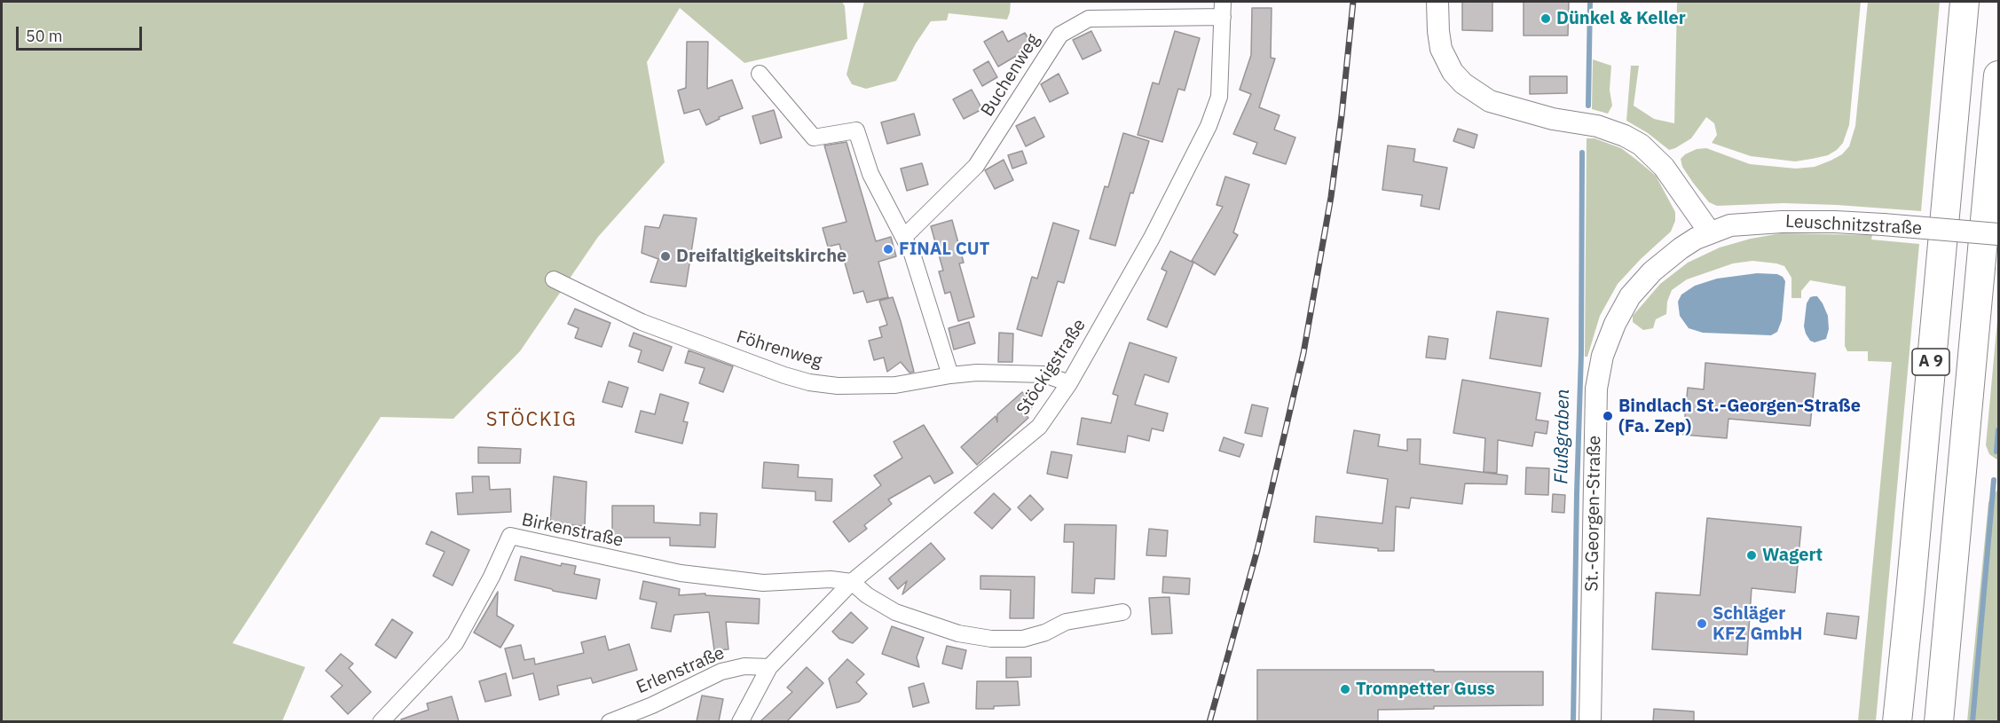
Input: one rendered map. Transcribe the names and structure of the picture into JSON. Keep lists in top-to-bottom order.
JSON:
{
  "streets": {
    "highway": ["A 9"],
    "street": [
      "Buchenweg",
      "Leuschnitzstraße",
      "Föhrenweg",
      "Stöckigstraße",
      "St.-Georgen-Straße",
      "Birkenstraße",
      "Erlenstraße"
    ]
  },
  "crossings": [
    ["Buchenweg", "Stöckigstraße"],
    ["Leuschnitzstraße", "St.-Georgen-Straße"],
    ["Föhrenweg", "Stöckigstraße"],
    ["Stöckigstraße", "Birkenstraße"],
    ["Stöckigstraße", "Erlenstraße"]
  ],
  "districts": ["STÖCKIG"],
  "water": ["Flußgraben"],
  "places": [
    "Dünkel & Keller",
    "FINAL CUT",
    "Dreifaltigkeitskirche",
    "Bindlach St.-Georgen-Straße (Fa. Zep)",
    "Wagert",
    "Schläger KFZ GmbH",
    "Trompetter Guss"
  ],
  "scale_bar": "50 m"
}
